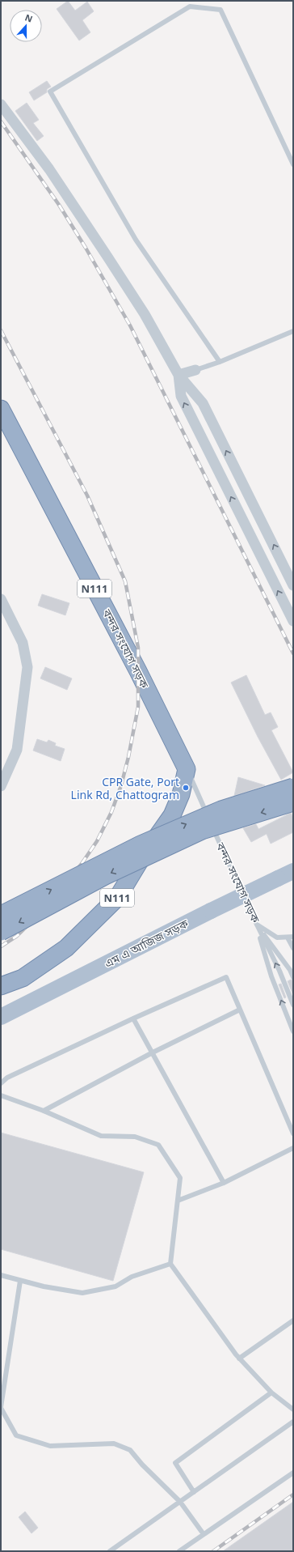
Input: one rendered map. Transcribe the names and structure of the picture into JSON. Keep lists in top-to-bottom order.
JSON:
{
  "streets": {
    "highway": ["N111", "বন্দর সংযোগ সড়ক"],
    "main road": ["এম এ আজিজ সড়ক"]
  },
  "crossings": [
    ["N111", "বন্দর সংযোগ সড়ক"]
  ],
  "places": ["CPR Gate, Port Link Rd, Chattogram"],
  "north": "top"
}
